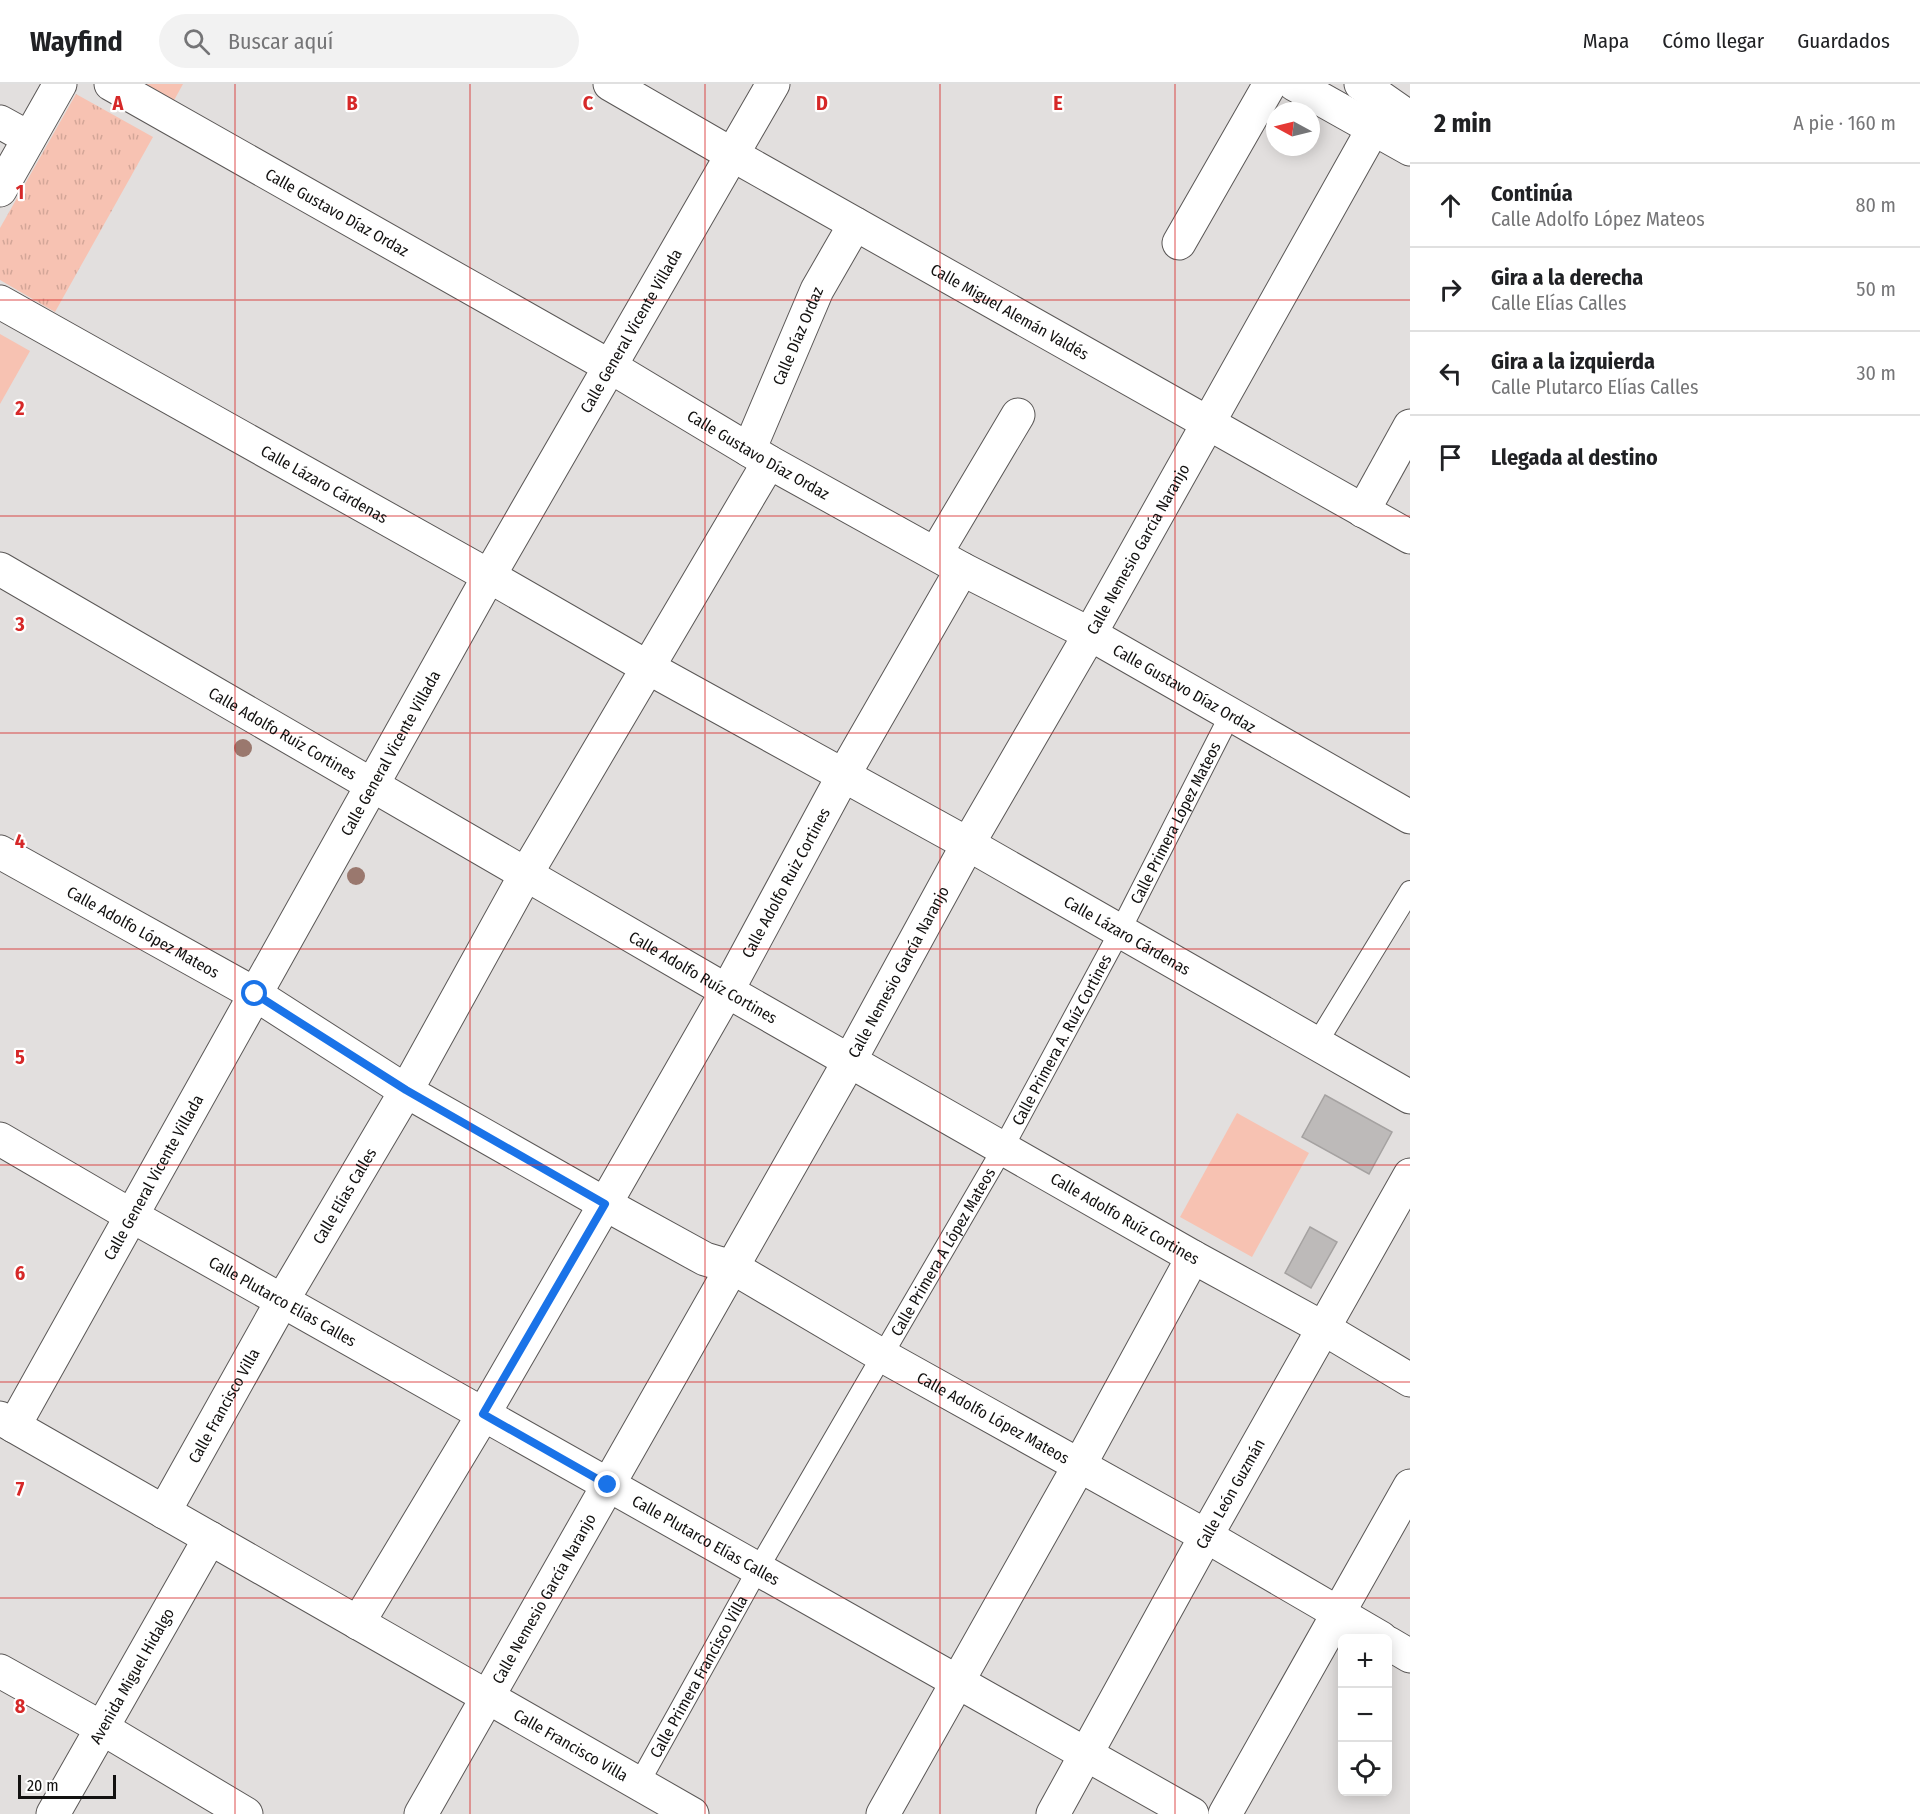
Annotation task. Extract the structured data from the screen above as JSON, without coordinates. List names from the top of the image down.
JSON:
{
  "streets": {
    "main road": [
      "Calle Gustavo Díaz Ordaz",
      "Calle Miguel Alemán Valdés",
      "Calle General Vicente Villada",
      "Calle Díaz Ordaz",
      "Calle Lázaro Cárdenas",
      "Calle Nemesio García Naranjo",
      "Calle Adolfo Ruíz Cortines",
      "Calle Adolfo Ruiz Cortines",
      "Calle Adolfo López Mateos",
      "Calle Elías Calles",
      "Calle Plutarco Elías Calles",
      "Calle Francisco Villa",
      "Calle León Guzmán",
      "Avenida Miguel Hidalgo"
    ],
    "lane": [
      "Calle Primera López Mateos",
      "Calle Primera A. Ruíz Cortines",
      "Calle Primera A López Mateos",
      "Calle Primera Francisco Villa"
    ]
  },
  "crossings": [
    ["Calle Gustavo Díaz Ordaz", "Calle General Vicente Villada"],
    ["Calle Gustavo Díaz Ordaz", "Calle Díaz Ordaz"],
    ["Calle Gustavo Díaz Ordaz", "Calle Nemesio García Naranjo"],
    ["Calle Gustavo Díaz Ordaz", "Calle Primera López Mateos"],
    ["Calle Miguel Alemán Valdés", "Calle General Vicente Villada"],
    ["Calle Miguel Alemán Valdés", "Calle Díaz Ordaz"],
    ["Calle Miguel Alemán Valdés", "Calle Nemesio García Naranjo"],
    ["Calle General Vicente Villada", "Calle Lázaro Cárdenas"],
    ["Calle General Vicente Villada", "Calle Adolfo Ruíz Cortines"],
    ["Calle General Vicente Villada", "Calle Adolfo López Mateos"],
    ["Calle General Vicente Villada", "Calle Plutarco Elías Calles"],
    ["Calle General Vicente Villada", "Calle Francisco Villa"],
    ["Calle Lázaro Cárdenas", "Calle Nemesio García Naranjo"],
    ["Calle Lázaro Cárdenas", "Calle Primera López Mateos"],
    ["Calle Lázaro Cárdenas", "Calle Adolfo Ruiz Cortines"],
    ["Calle Lázaro Cárdenas", "Calle Primera A. Ruíz Cortines"],
    ["Calle Nemesio García Naranjo", "Calle Adolfo Ruíz Cortines"],
    ["Calle Nemesio García Naranjo", "Calle Adolfo López Mateos"],
    ["Calle Nemesio García Naranjo", "Calle Plutarco Elías Calles"],
    ["Calle Nemesio García Naranjo", "Calle Francisco Villa"],
    ["Calle Adolfo Ruíz Cortines", "Calle Adolfo Ruiz Cortines"],
    ["Calle Adolfo Ruíz Cortines", "Calle Primera A. Ruíz Cortines"],
    ["Calle Adolfo Ruíz Cortines", "Calle Primera A López Mateos"],
    ["Calle Adolfo Ruíz Cortines", "Calle León Guzmán"],
    ["Calle Primera López Mateos", "Calle Primera A. Ruíz Cortines"],
    ["Calle Adolfo López Mateos", "Calle Elías Calles"],
    ["Calle Adolfo López Mateos", "Calle Primera A López Mateos"],
    ["Calle Adolfo López Mateos", "Calle León Guzmán"],
    ["Calle Primera A. Ruíz Cortines", "Calle Primera A López Mateos"],
    ["Calle Elías Calles", "Calle Plutarco Elías Calles"],
    ["Calle Elías Calles", "Calle Francisco Villa"],
    ["Calle Primera A López Mateos", "Calle Plutarco Elías Calles"],
    ["Calle Primera A López Mateos", "Calle Primera Francisco Villa"],
    ["Calle Plutarco Elías Calles", "Calle Francisco Villa"],
    ["Calle Plutarco Elías Calles", "Calle León Guzmán"],
    ["Calle Plutarco Elías Calles", "Calle Primera Francisco Villa"],
    ["Calle Francisco Villa", "Avenida Miguel Hidalgo"],
    ["Calle Francisco Villa", "Calle Primera Francisco Villa"]
  ],
  "scale_bar": "20 m",
  "north": "left",
  "page": {
    "header": "Wayfind",
    "search": "Buscar aquí",
    "nav": ["Mapa", "Cómo llegar", "Guardados"],
    "heading": ["2 min", "A pie · 160 m"],
    "list": [
      ["Continúa", "Calle Adolfo López Mateos", "80 m"],
      ["Gira a la derecha", "Calle Elías Calles", "50 m"],
      ["Gira a la izquierda", "Calle Plutarco Elías Calles", "30 m"],
      "Llegada al destino"
    ],
    "map_buttons": ["+", "−"],
    "scale": "20 m"
  },
  "grid": {
    "columns": [
      "A",
      "B",
      "C",
      "D",
      "E"
    ],
    "rows": [
      "1",
      "2",
      "3",
      "4",
      "5",
      "6",
      "7",
      "8"
    ]
  }
}
